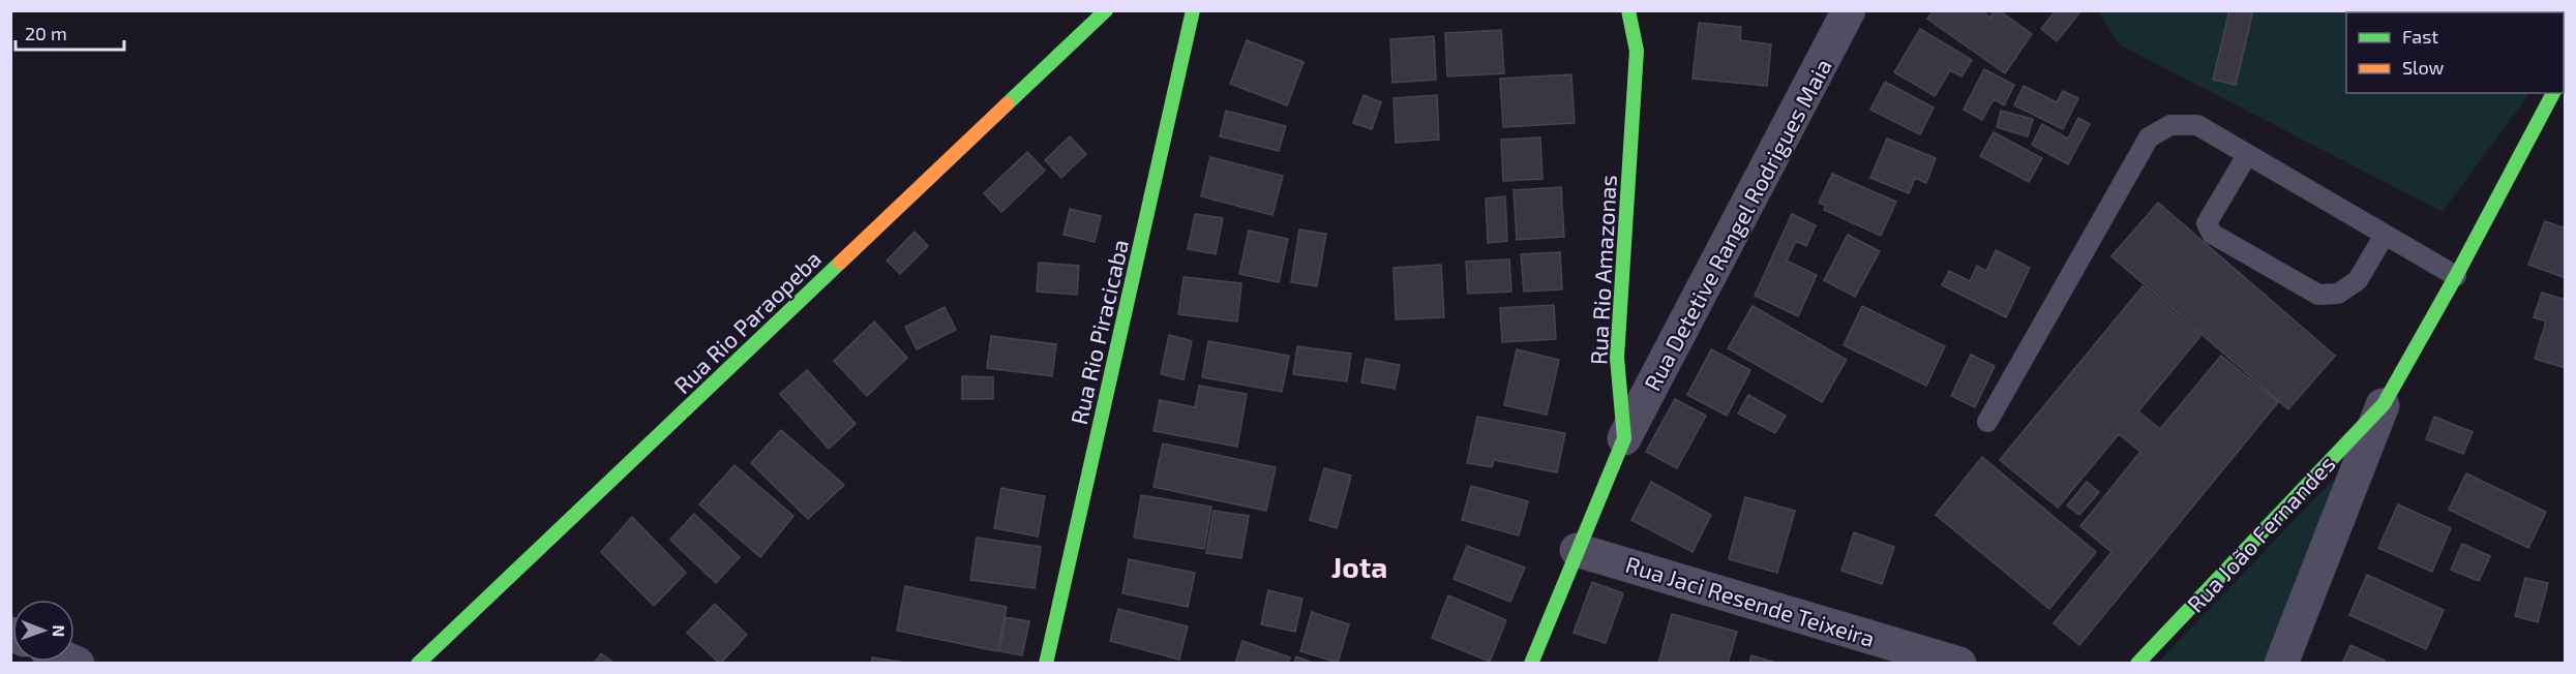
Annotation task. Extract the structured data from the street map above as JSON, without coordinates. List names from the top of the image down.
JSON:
{
  "streets": {
    "street": [
      "Rua Detetive Rangel Rodrigues Maia",
      "Rua Rio Amazonas",
      "Rua Rio Paraopeba",
      "Rua Rio Piracicaba",
      "Rua João Fernandes",
      "Rua Jaci Resende Teixeira"
    ]
  },
  "crossings": [
    ["Rua Detetive Rangel Rodrigues Maia", "Rua Rio Amazonas"],
    ["Rua Rio Amazonas", "Rua Jaci Resende Teixeira"]
  ],
  "districts": ["Jota"],
  "legend": ["Fast", "Slow"],
  "scale_bar": "20 m",
  "north": "right"
}
